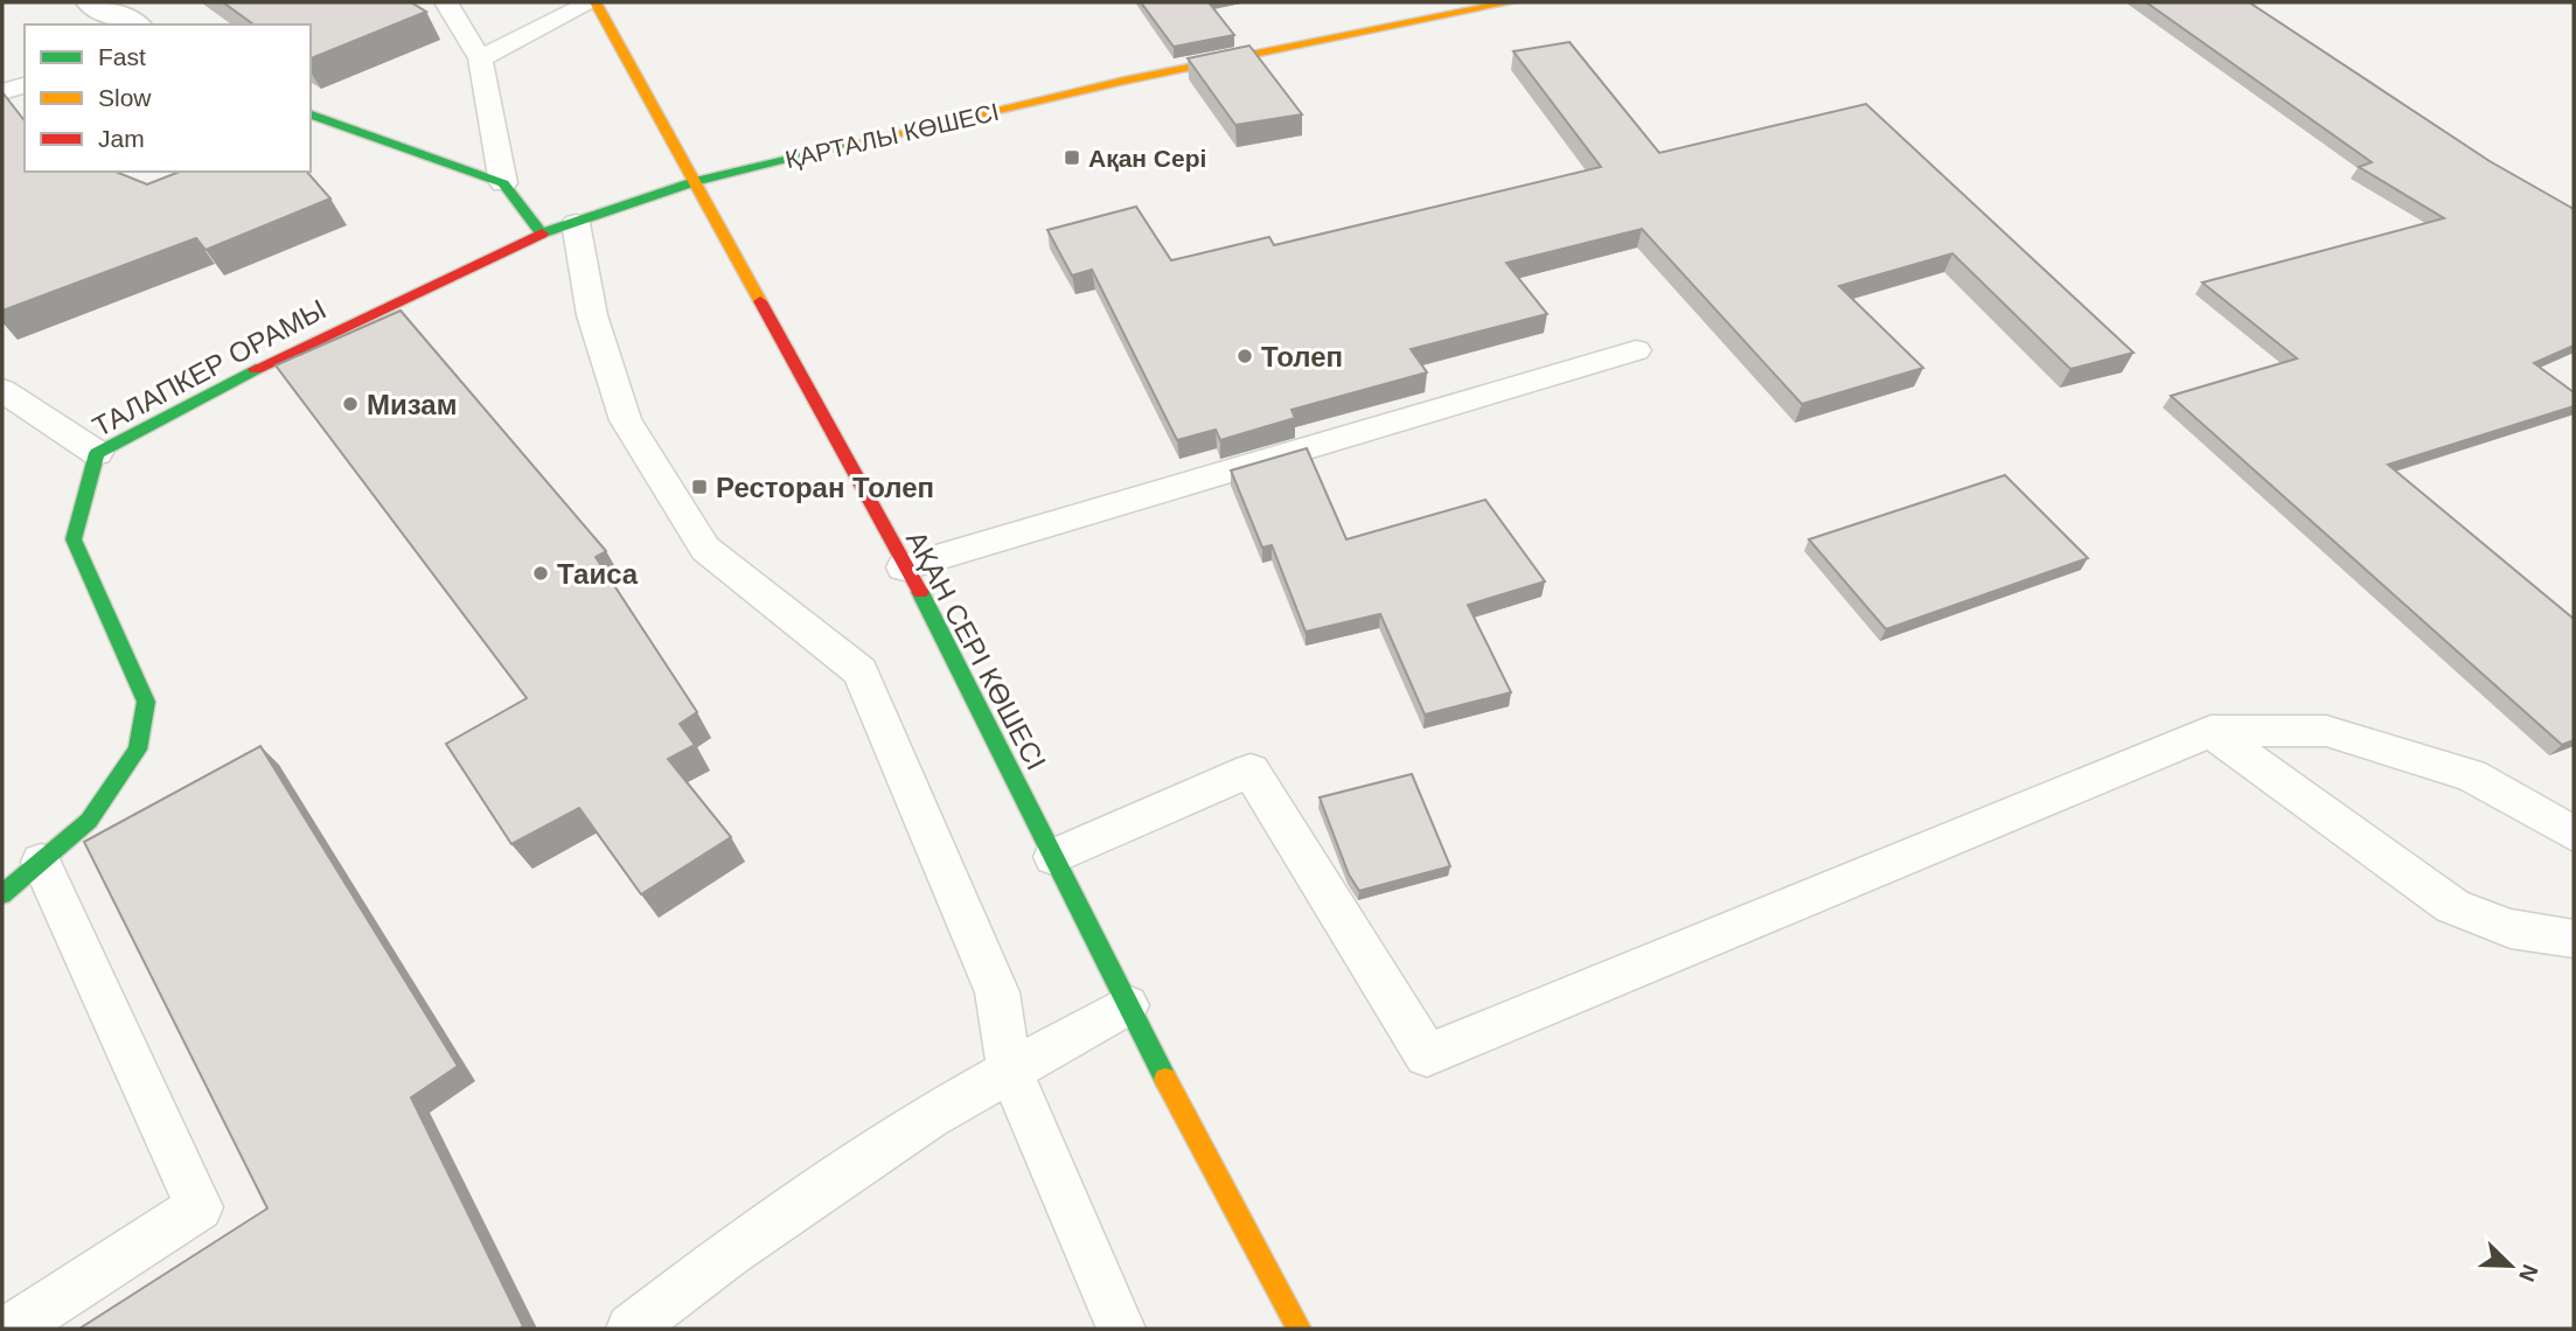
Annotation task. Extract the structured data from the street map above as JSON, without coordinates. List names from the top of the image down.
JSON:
{
  "streets": {
    "street": ["ҚАРТАЛЫ КӨШЕСІ", "ТАЛАПКЕР ОРАМЫ", "АҚАН СЕРІ КӨШЕСІ"]
  },
  "crossings": [
    ["ҚАРТАЛЫ КӨШЕСІ", "ТАЛАПКЕР ОРАМЫ"],
    ["ҚАРТАЛЫ КӨШЕСІ", "АҚАН СЕРІ КӨШЕСІ"]
  ],
  "places": {
    "transit": ["Ақан Серi", "Ресторан Толеп"],
    "other": ["Толеп", "Мизам", "Таиса"]
  },
  "legend": ["Fast", "Slow", "Jam"],
  "north": "bottom right"
}
